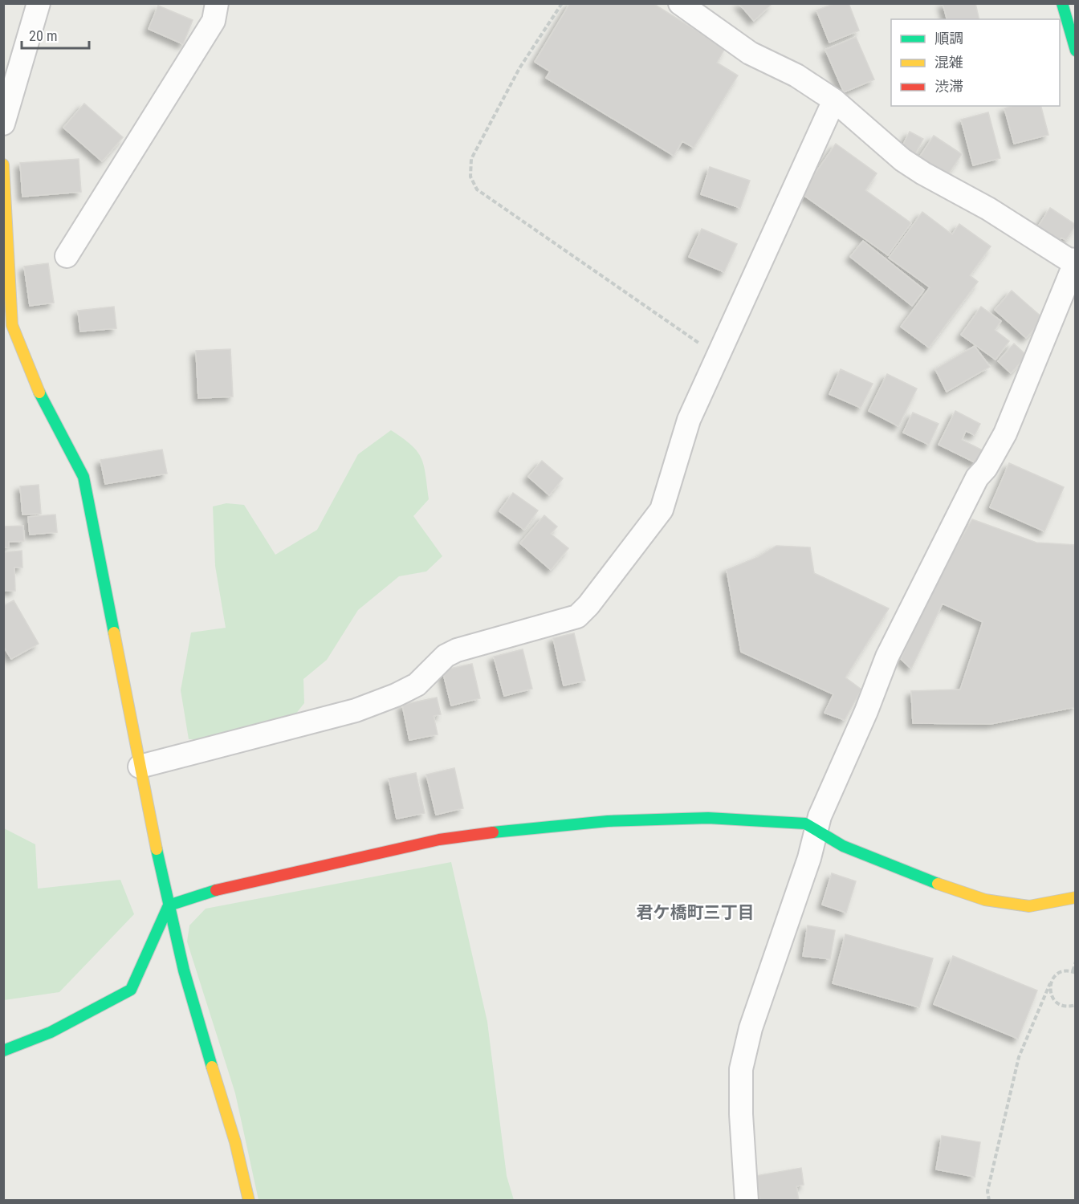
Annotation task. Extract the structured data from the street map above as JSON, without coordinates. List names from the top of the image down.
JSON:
{
  "districts": ["君ケ橋町三丁目"],
  "legend": ["順調", "混雑", "渋滞"],
  "scale_bar": "20 m"
}
